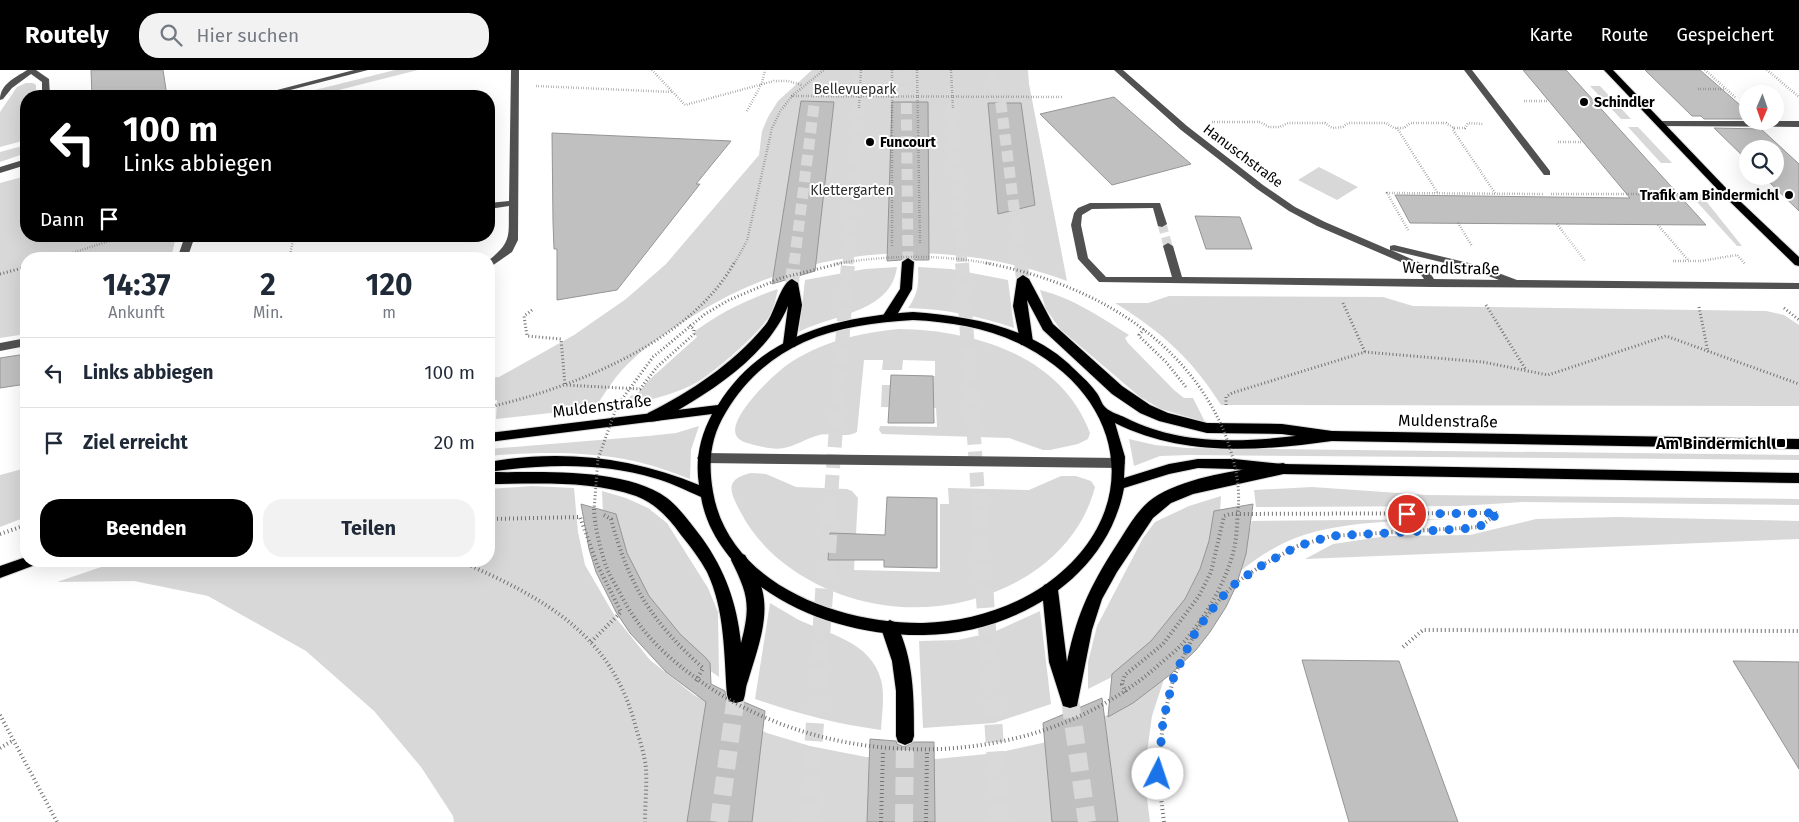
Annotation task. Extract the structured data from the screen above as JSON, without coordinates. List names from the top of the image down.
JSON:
{
  "streets": {
    "main road": ["Muldenstraße"],
    "street": ["Hanuschstraße", "Werndlstraße"]
  },
  "crossings": [
    ["Hanuschstraße", "Werndlstraße"]
  ],
  "parks": ["Bellevuepark", "Klettergarten"],
  "places": {
    "other": ["Schindler", "Funcourt", "Trafik am Bindermichl"],
    "transit": ["Am Bindermichl"]
  },
  "north": "bottom",
  "page": {
    "header": "Routely",
    "search": "Hier suchen",
    "nav": ["Karte", "Route", "Gespeichert"],
    "turn": ["100 m", "Links abbiegen"],
    "then": "Dann",
    "eta": [
      "14:37",
      "Ankunft",
      "2",
      "Min.",
      "120",
      "m"
    ],
    "list": [
      {
        "name": "Links abbiegen",
        "value": "100 m"
      },
      {
        "name": "Ziel erreicht",
        "value": "20 m"
      }
    ],
    "buttons": ["Beenden", "Teilen"]
  }
}
